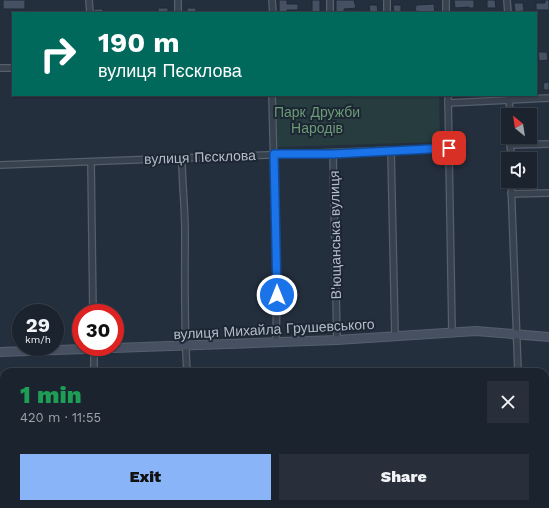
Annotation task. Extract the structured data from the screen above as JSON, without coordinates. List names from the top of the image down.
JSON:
{
  "streets": {
    "street": ["вулиця Пєсклова", "В'ющанська вулиця", "вулиця Михайла Грушевського"]
  },
  "crossings": [
    ["вулиця Пєсклова", "В'ющанська вулиця"],
    ["В'ющанська вулиця", "вулиця Михайла Грушевського"]
  ],
  "parks": ["Парк Дружби Народів"],
  "north": "top left",
  "page": {
    "turn": ["190 m", "вулиця Пєсклова"],
    "speed": "29 km/h",
    "limit": "30",
    "heading": ["1 min", "420 m · 11:55"],
    "buttons": ["Exit", "Share"]
  }
}
